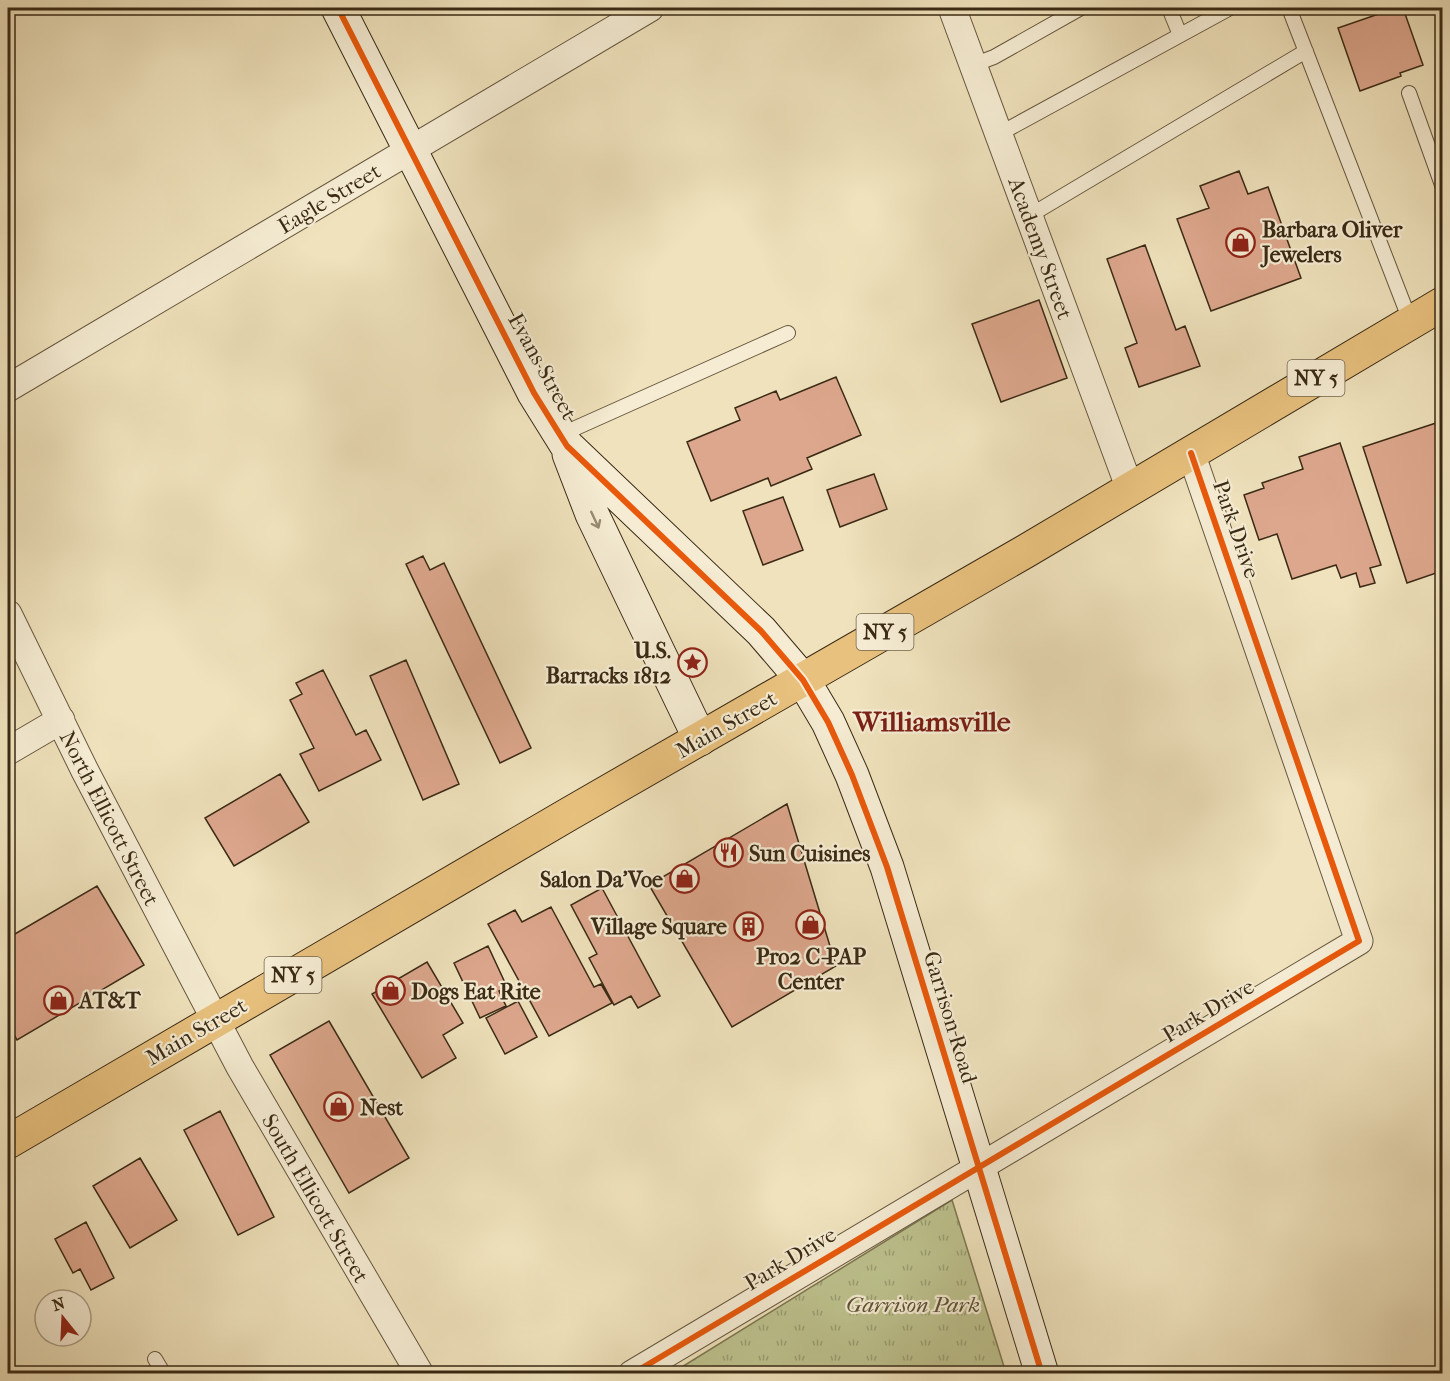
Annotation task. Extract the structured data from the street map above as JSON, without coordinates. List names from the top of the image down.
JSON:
{
  "streets": {
    "main road": ["NY 5", "Main Street"],
    "street": [
      "Eagle Street",
      "Academy Street",
      "Evans Street",
      "Park Drive",
      "North Ellicott Street",
      "Garrison Road",
      "South Ellicott Street"
    ]
  },
  "crossings": [
    ["Eagle Street", "Evans Street"],
    ["Academy Street", "Main Street"],
    ["Evans Street", "Main Street"],
    ["Evans Street", "Garrison Road"],
    ["Park Drive", "Main Street"],
    ["Park Drive", "Garrison Road"],
    ["Main Street", "North Ellicott Street"],
    ["Main Street", "Garrison Road"],
    ["Main Street", "South Ellicott Street"],
    ["North Ellicott Street", "South Ellicott Street"]
  ],
  "districts": ["Williamsville"],
  "parks": ["Garrison Park"],
  "places": {
    "shop": [
      "Barbara Oliver Jewelers",
      "Salon Da'Voe",
      "Pro2 C-PAP Center",
      "Dogs Eat Rite",
      "AT&T",
      "Nest"
    ],
    "place": ["U.S. Barracks 1812"],
    "restaurant": ["Sun Cuisines"],
    "building": ["Village Square"]
  },
  "north": "top"
}
